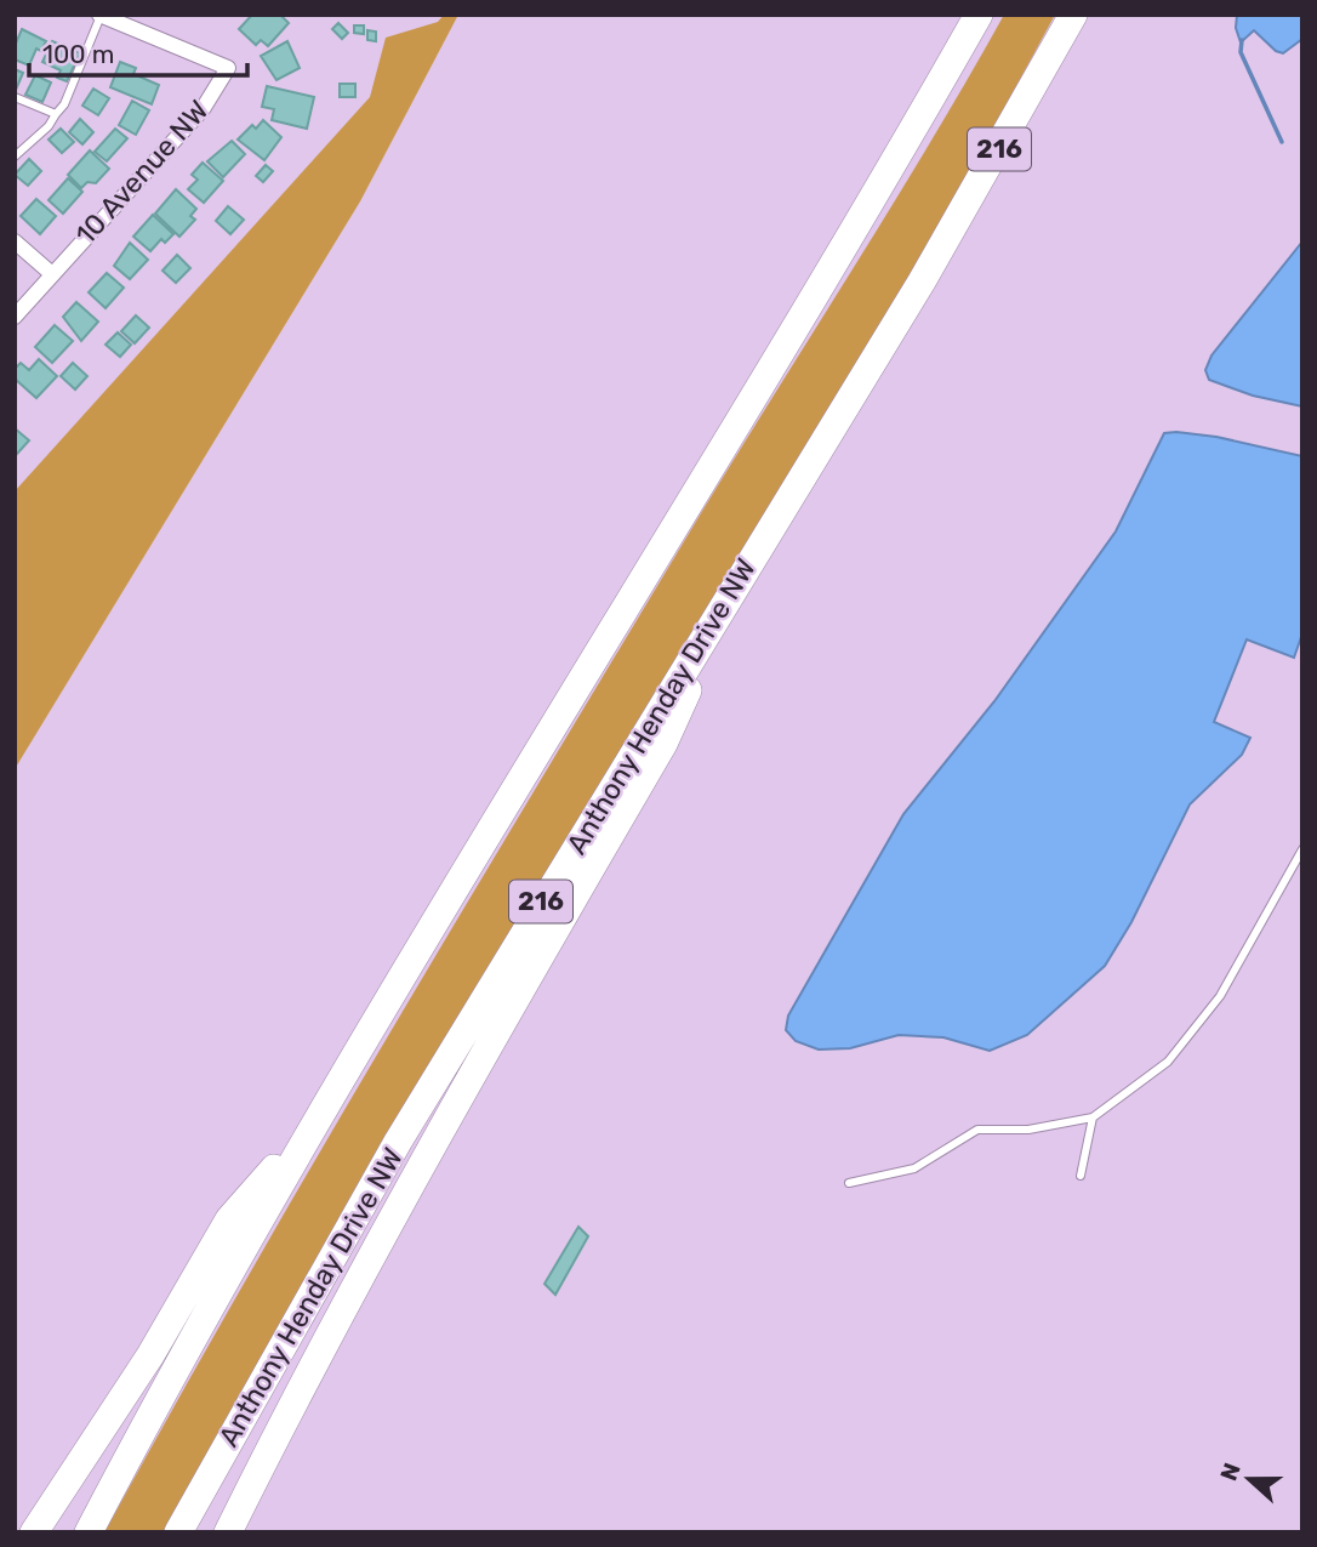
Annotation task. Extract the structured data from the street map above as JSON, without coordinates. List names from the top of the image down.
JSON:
{
  "streets": {
    "highway": ["216", "Anthony Henday Drive NW"],
    "street": ["10 Avenue NW"]
  },
  "scale_bar": "100 m",
  "north": "left"
}
